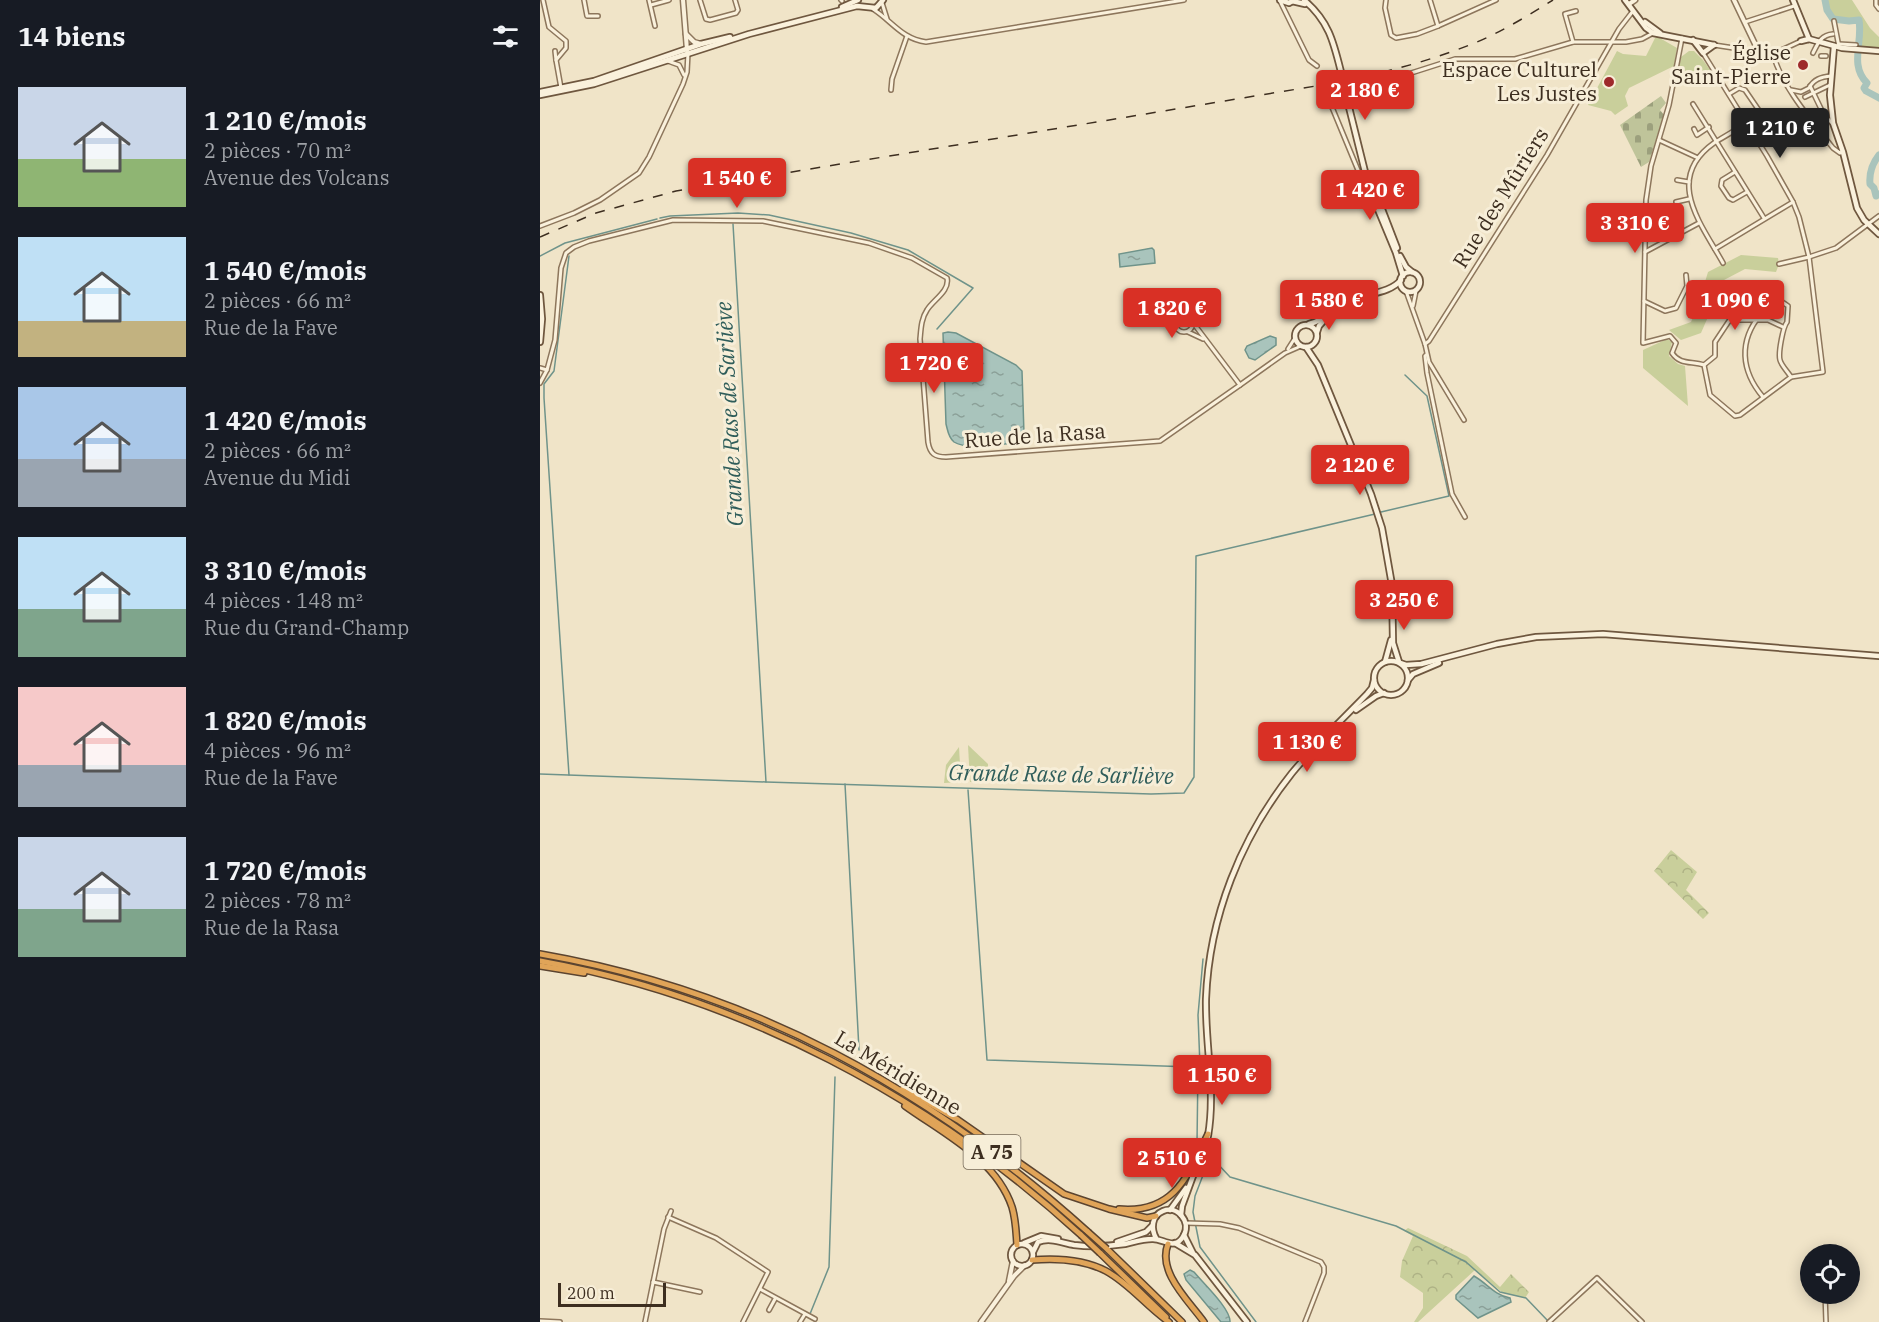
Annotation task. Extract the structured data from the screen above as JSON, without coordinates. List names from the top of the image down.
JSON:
{
  "streets": {
    "highway": ["La Méridienne", "A 75"],
    "street": ["Rue des Mûriers", "Rue de la Rasa"]
  },
  "water": ["Grande Rase de Sarliève"],
  "places": ["Église Saint-Pierre", "Espace Culturel Les Justes"],
  "scale_bar": "200 m",
  "page": {
    "heading": "14 biens",
    "price": [
      "2 180 €",
      "1 210 €",
      "1 540 €",
      "1 420 €",
      "3 310 €",
      "1 580 €",
      "1 090 €",
      "1 820 €",
      "1 720 €",
      "2 120 €",
      "3 250 €",
      "1 130 €",
      "1 150 €",
      "2 510 €"
    ],
    "list": [
      {
        "name": "1 210 €/mois",
        "note": "2 pièces · 70 m² · Avenue des Volcans"
      },
      {
        "name": "1 540 €/mois",
        "note": "2 pièces · 66 m² · Rue de la Fave"
      },
      {
        "name": "1 420 €/mois",
        "note": "2 pièces · 66 m² · Avenue du Midi"
      },
      {
        "name": "3 310 €/mois",
        "note": "4 pièces · 148 m² · Rue du Grand-Champ"
      },
      {
        "name": "1 820 €/mois",
        "note": "4 pièces · 96 m² · Rue de la Fave"
      },
      {
        "name": "1 720 €/mois",
        "note": "2 pièces · 78 m² · Rue de la Rasa"
      }
    ],
    "scale": "200 m"
  }
}
